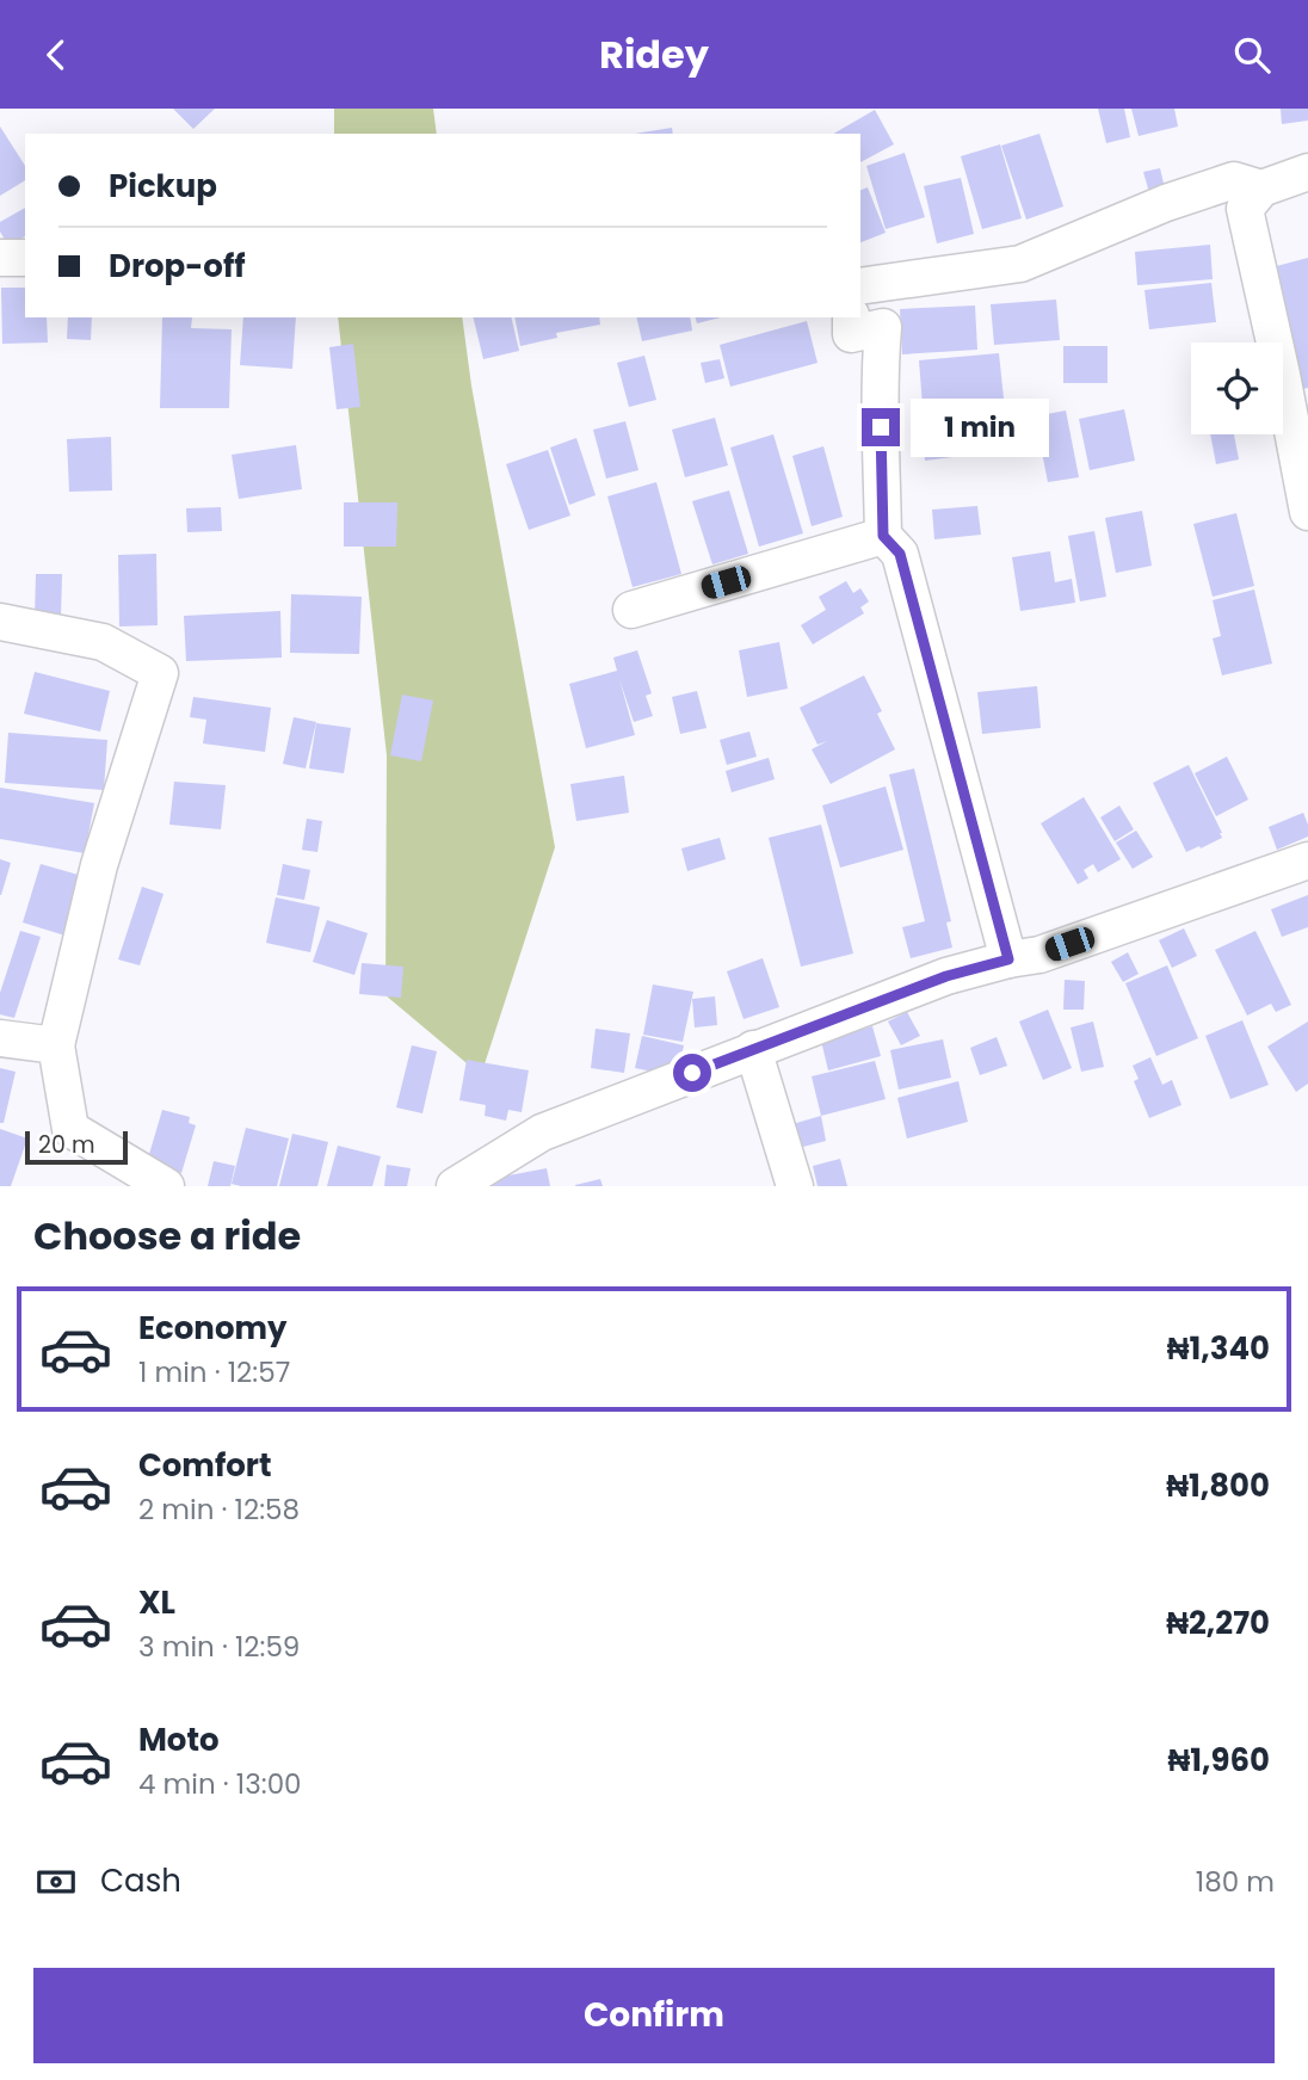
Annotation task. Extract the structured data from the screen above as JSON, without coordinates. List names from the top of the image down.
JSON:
{
  "scale_bar": "20 m",
  "page": {
    "header": "Ridey",
    "banner": ["Pickup", "Drop-off"],
    "bubble": "1 min",
    "scale": "20 m",
    "heading": "Choose a ride",
    "list": [
      {
        "name": "Economy",
        "note": "1 min · 12:57",
        "value": "₦1,340"
      },
      {
        "name": "Comfort",
        "note": "2 min · 12:58",
        "value": "₦1,800"
      },
      {
        "name": "XL",
        "note": "3 min · 12:59",
        "value": "₦2,270"
      },
      {
        "name": "Moto",
        "note": "4 min · 13:00",
        "value": "₦1,960"
      }
    ],
    "pay": ["Cash", "180 m"],
    "buttons": "Confirm"
  }
}
